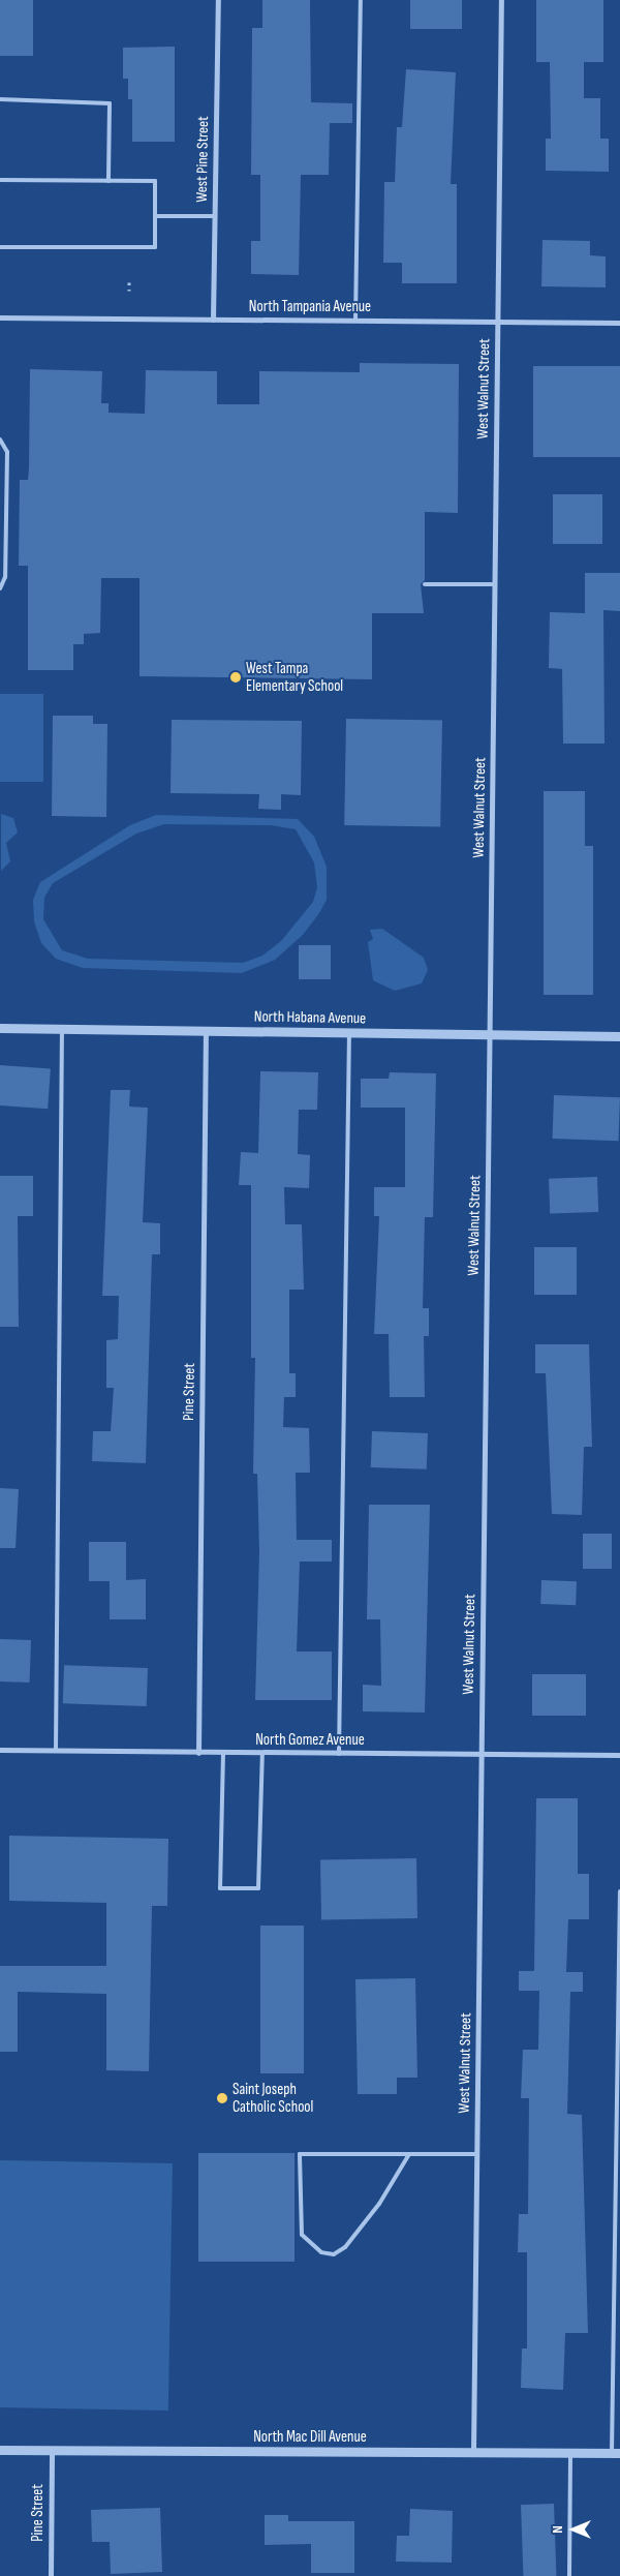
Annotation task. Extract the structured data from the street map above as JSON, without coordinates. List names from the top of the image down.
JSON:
{
  "streets": {
    "street": [
      "West Pine Street",
      "North Tampania Avenue",
      "West Walnut Street",
      "North Habana Avenue",
      "Pine Street",
      "North Gomez Avenue",
      "North Mac Dill Avenue"
    ]
  },
  "crossings": [
    ["West Pine Street", "North Tampania Avenue"],
    ["North Tampania Avenue", "West Walnut Street"],
    ["West Walnut Street", "North Habana Avenue"],
    ["West Walnut Street", "North Gomez Avenue"],
    ["West Walnut Street", "North Mac Dill Avenue"],
    ["North Habana Avenue", "Pine Street"],
    ["Pine Street", "North Gomez Avenue"],
    ["Pine Street", "North Mac Dill Avenue"]
  ],
  "places": ["West Tampa Elementary School", "Saint Joseph Catholic School"],
  "north": "left"
}
